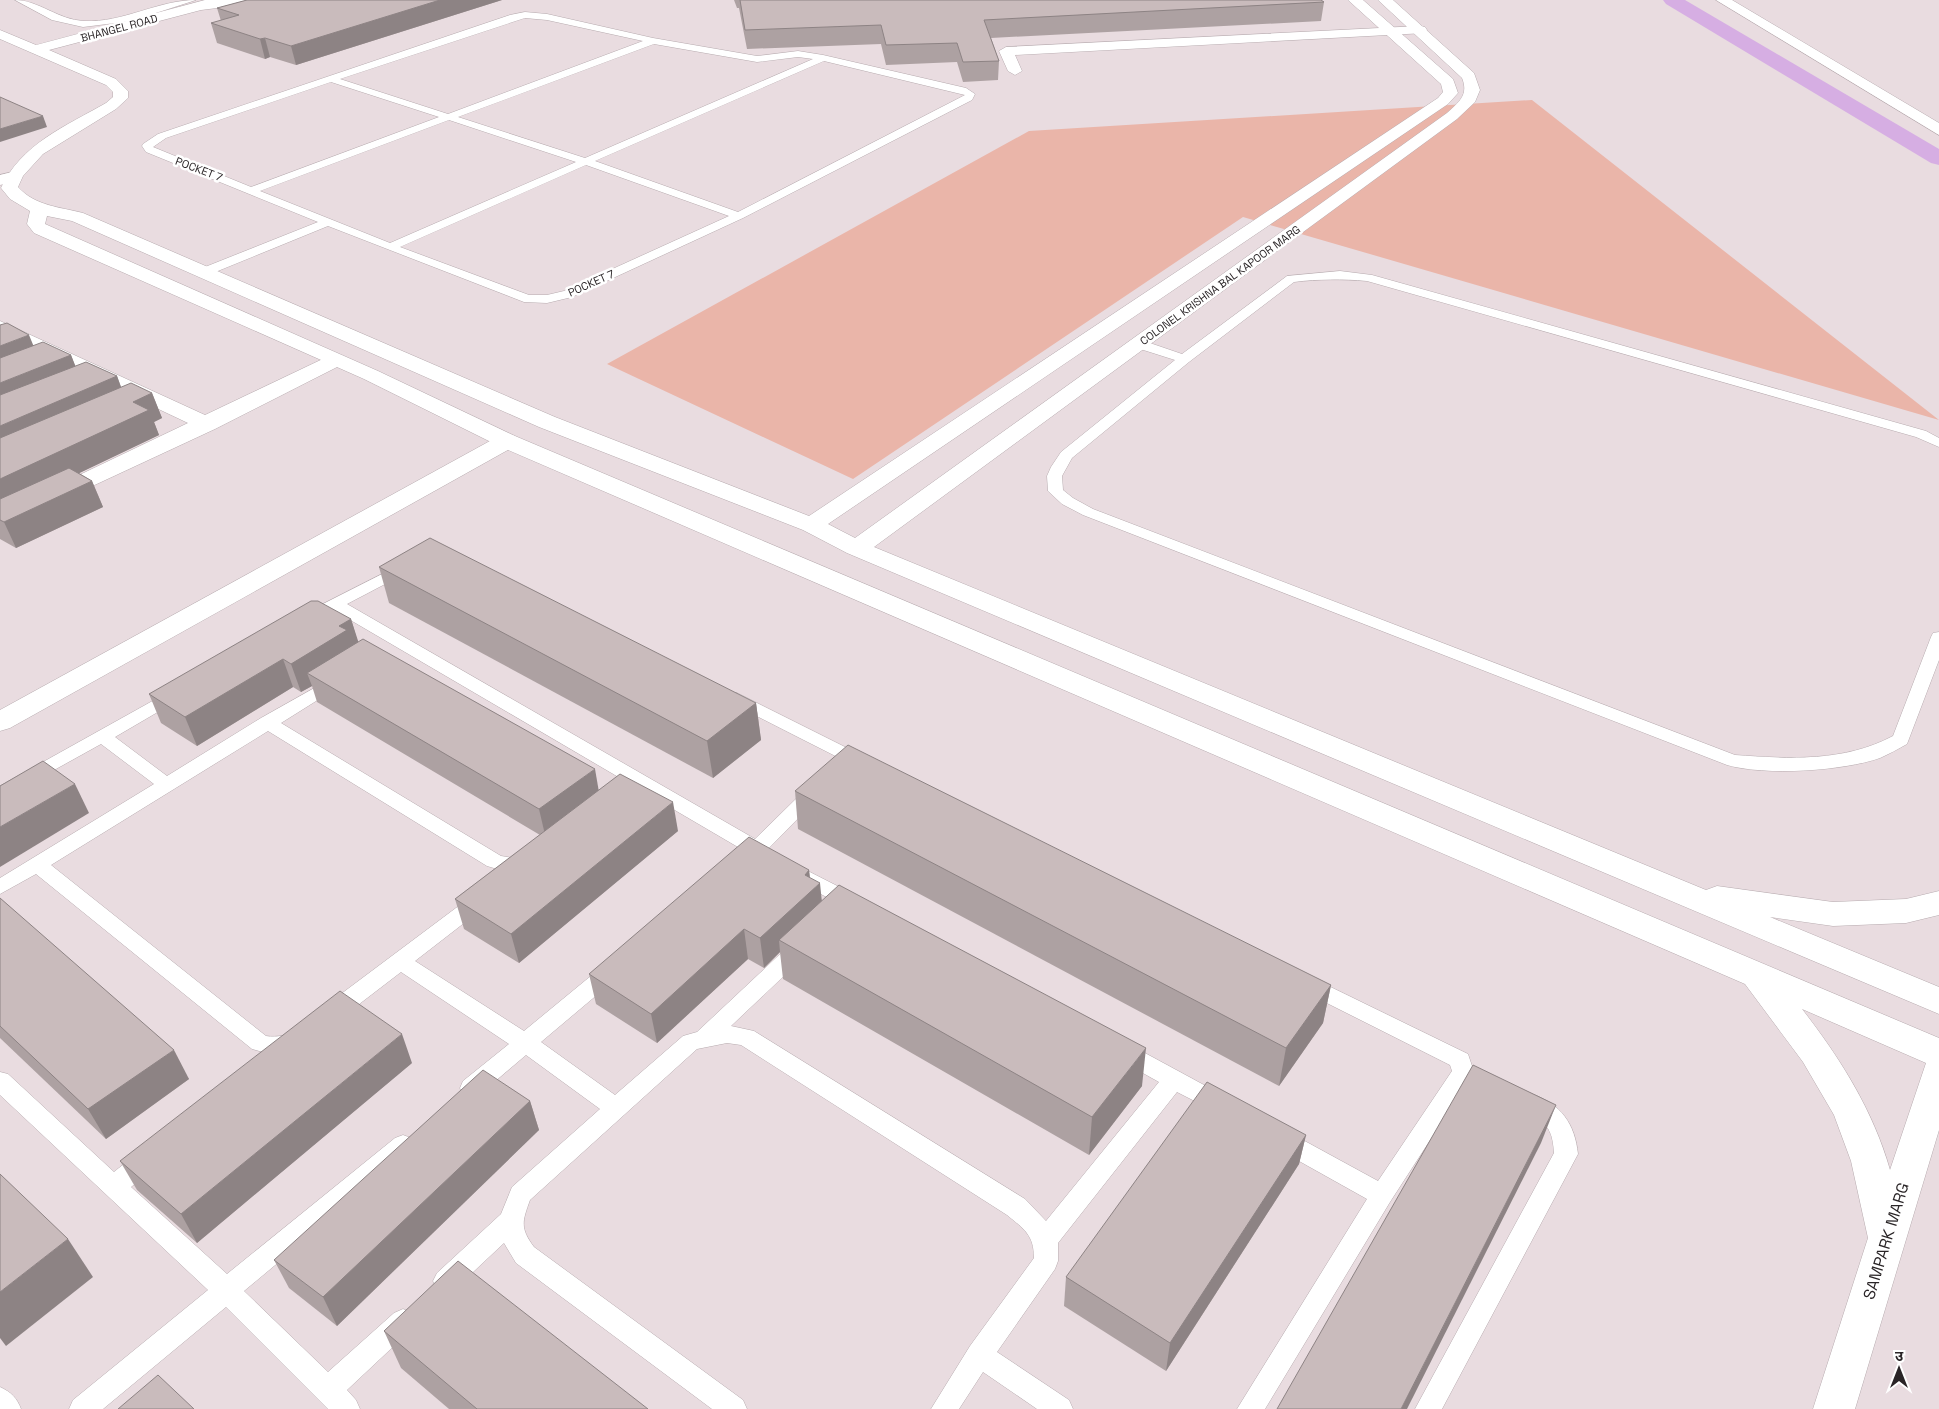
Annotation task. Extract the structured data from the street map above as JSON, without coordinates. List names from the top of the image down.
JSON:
{
  "streets": {
    "street": ["BHANGEL ROAD", "COLONEL KRISHNA BAL KAPOOR MARG", "SAMPARK MARG"],
    "lane": ["POCKET 7"]
  },
  "north": "top"
}
